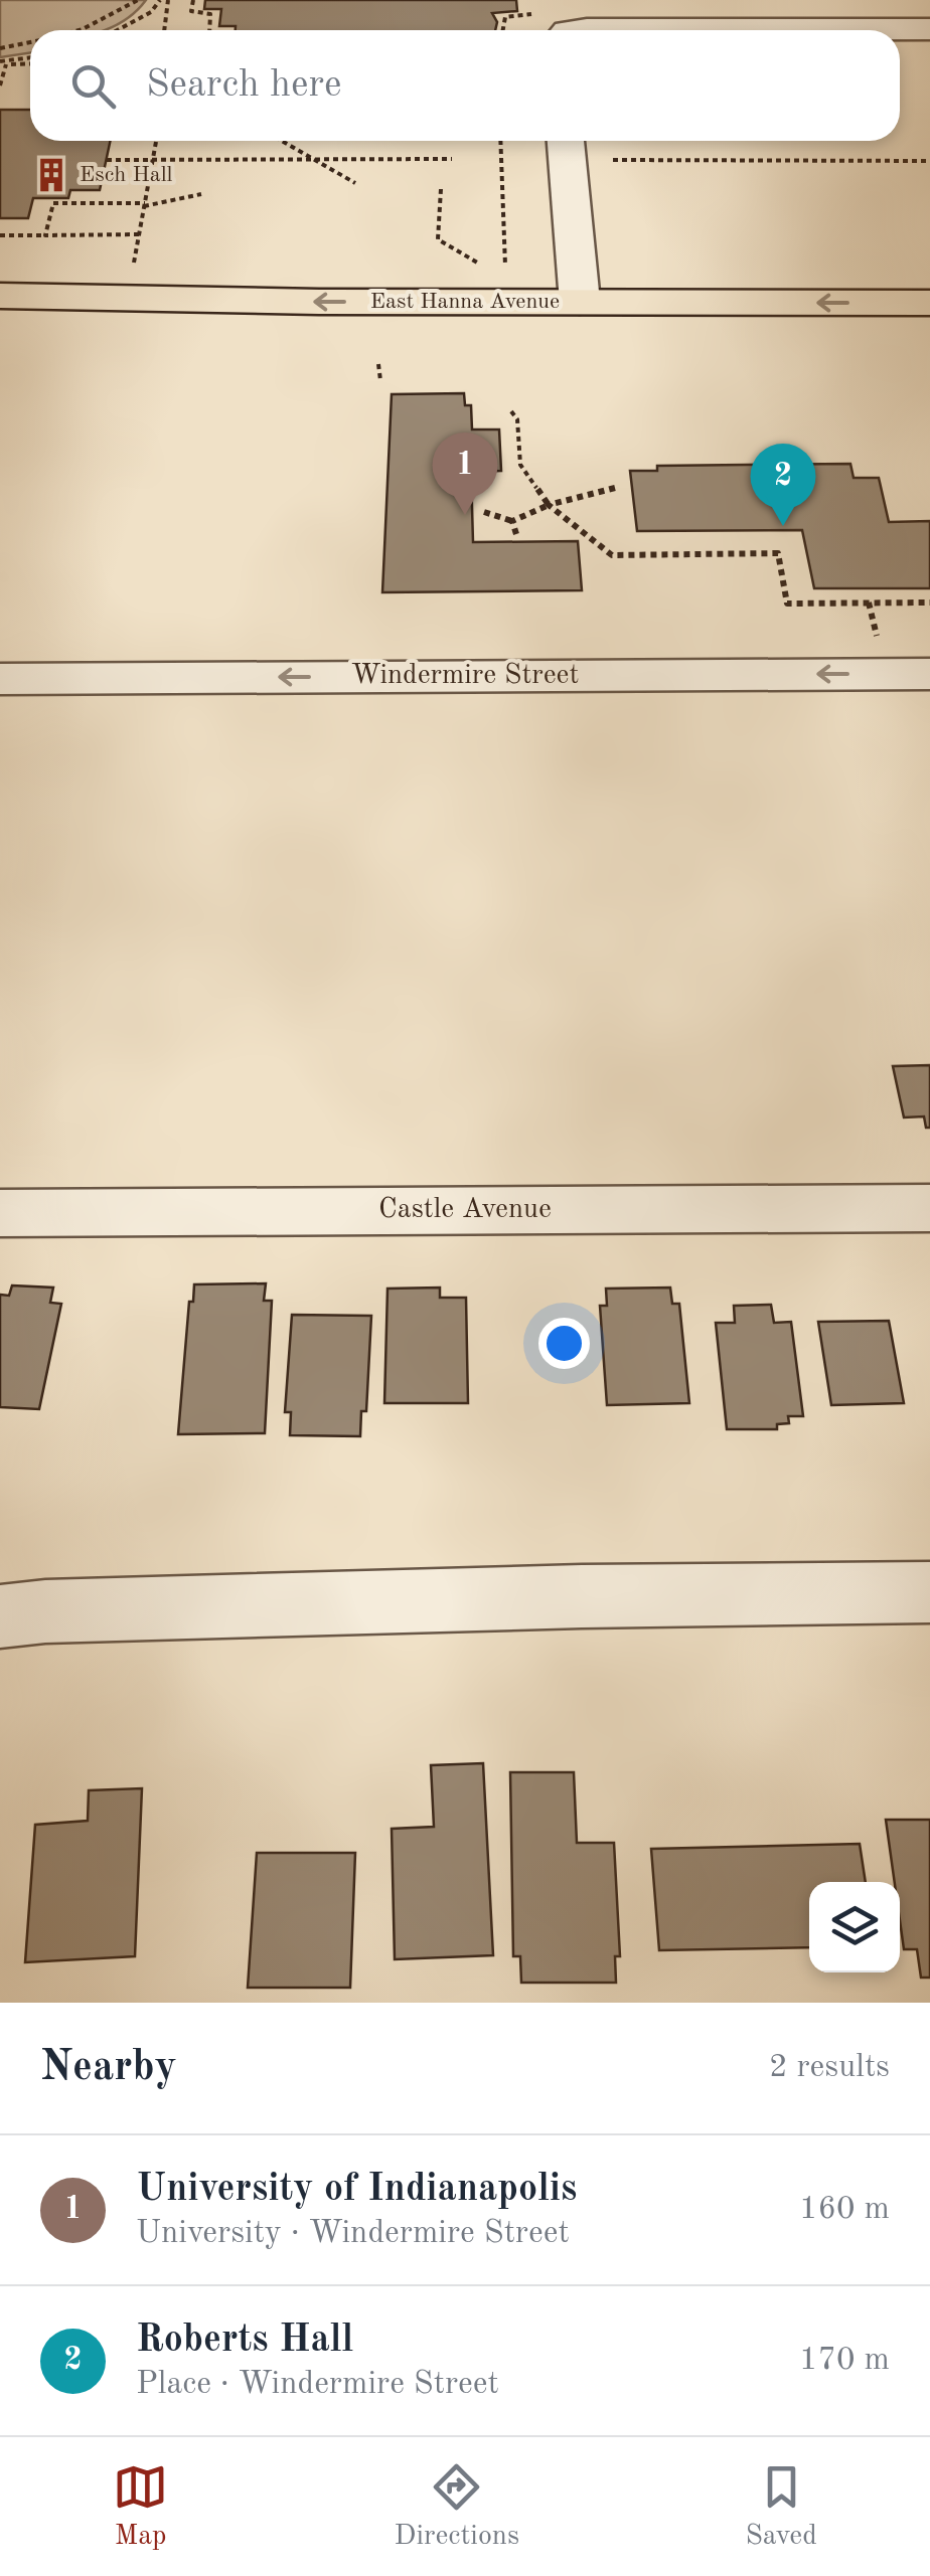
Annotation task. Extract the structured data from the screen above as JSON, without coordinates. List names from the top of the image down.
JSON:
{
  "streets": {
    "main road": ["East Hanna Avenue"],
    "street": ["Windermire Street", "Castle Avenue"]
  },
  "one_way": ["Windermire Street"],
  "places": {
    "building": ["Esch Hall"]
  },
  "page": {
    "search": "Search here",
    "pins": ["1", "2"],
    "heading": ["Nearby", "2 results"],
    "list": [
      {
        "mark": "1",
        "name": "University of Indianapolis",
        "note": "University · Windermire Street",
        "value": "160 m"
      },
      {
        "mark": "2",
        "name": "Roberts Hall",
        "note": "Place · Windermire Street",
        "value": "170 m"
      }
    ],
    "nav": ["Map", "Directions", "Saved"]
  }
}
